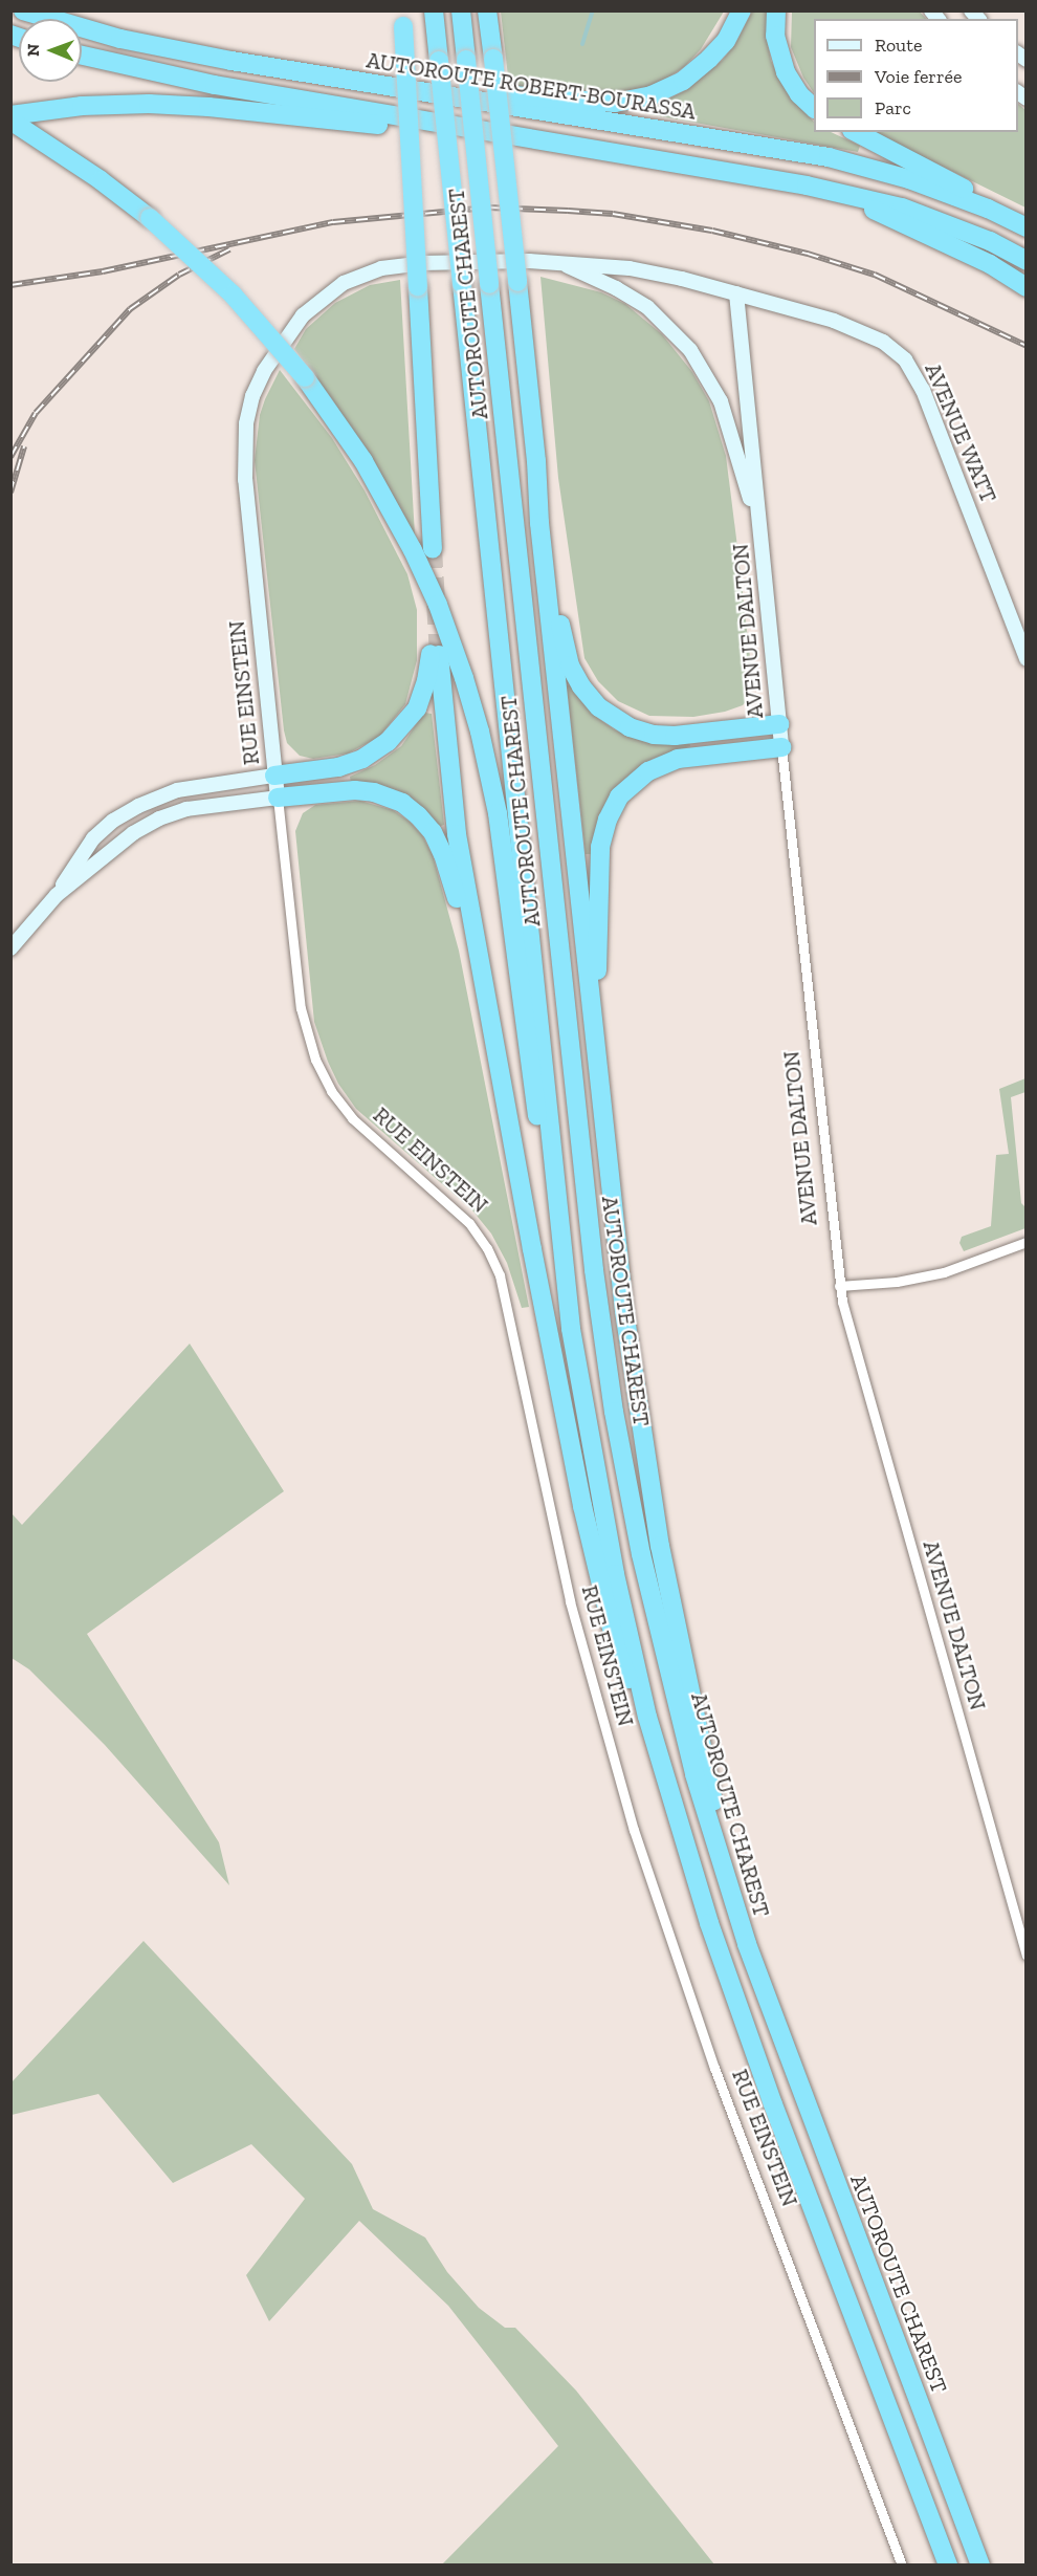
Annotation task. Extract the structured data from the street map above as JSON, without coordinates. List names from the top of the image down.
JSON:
{
  "streets": {
    "highway": ["AUTOROUTE ROBERT-BOURASSA", "AUTOROUTE CHAREST"],
    "street": ["AVENUE WATT", "AVENUE DALTON", "RUE EINSTEIN"]
  },
  "crossings": [
    ["AVENUE WATT", "AVENUE DALTON"],
    ["AVENUE WATT", "RUE EINSTEIN"],
    ["AVENUE DALTON", "RUE EINSTEIN"]
  ],
  "legend": ["Route", "Voie ferrée", "Parc"],
  "north": "left"
}
